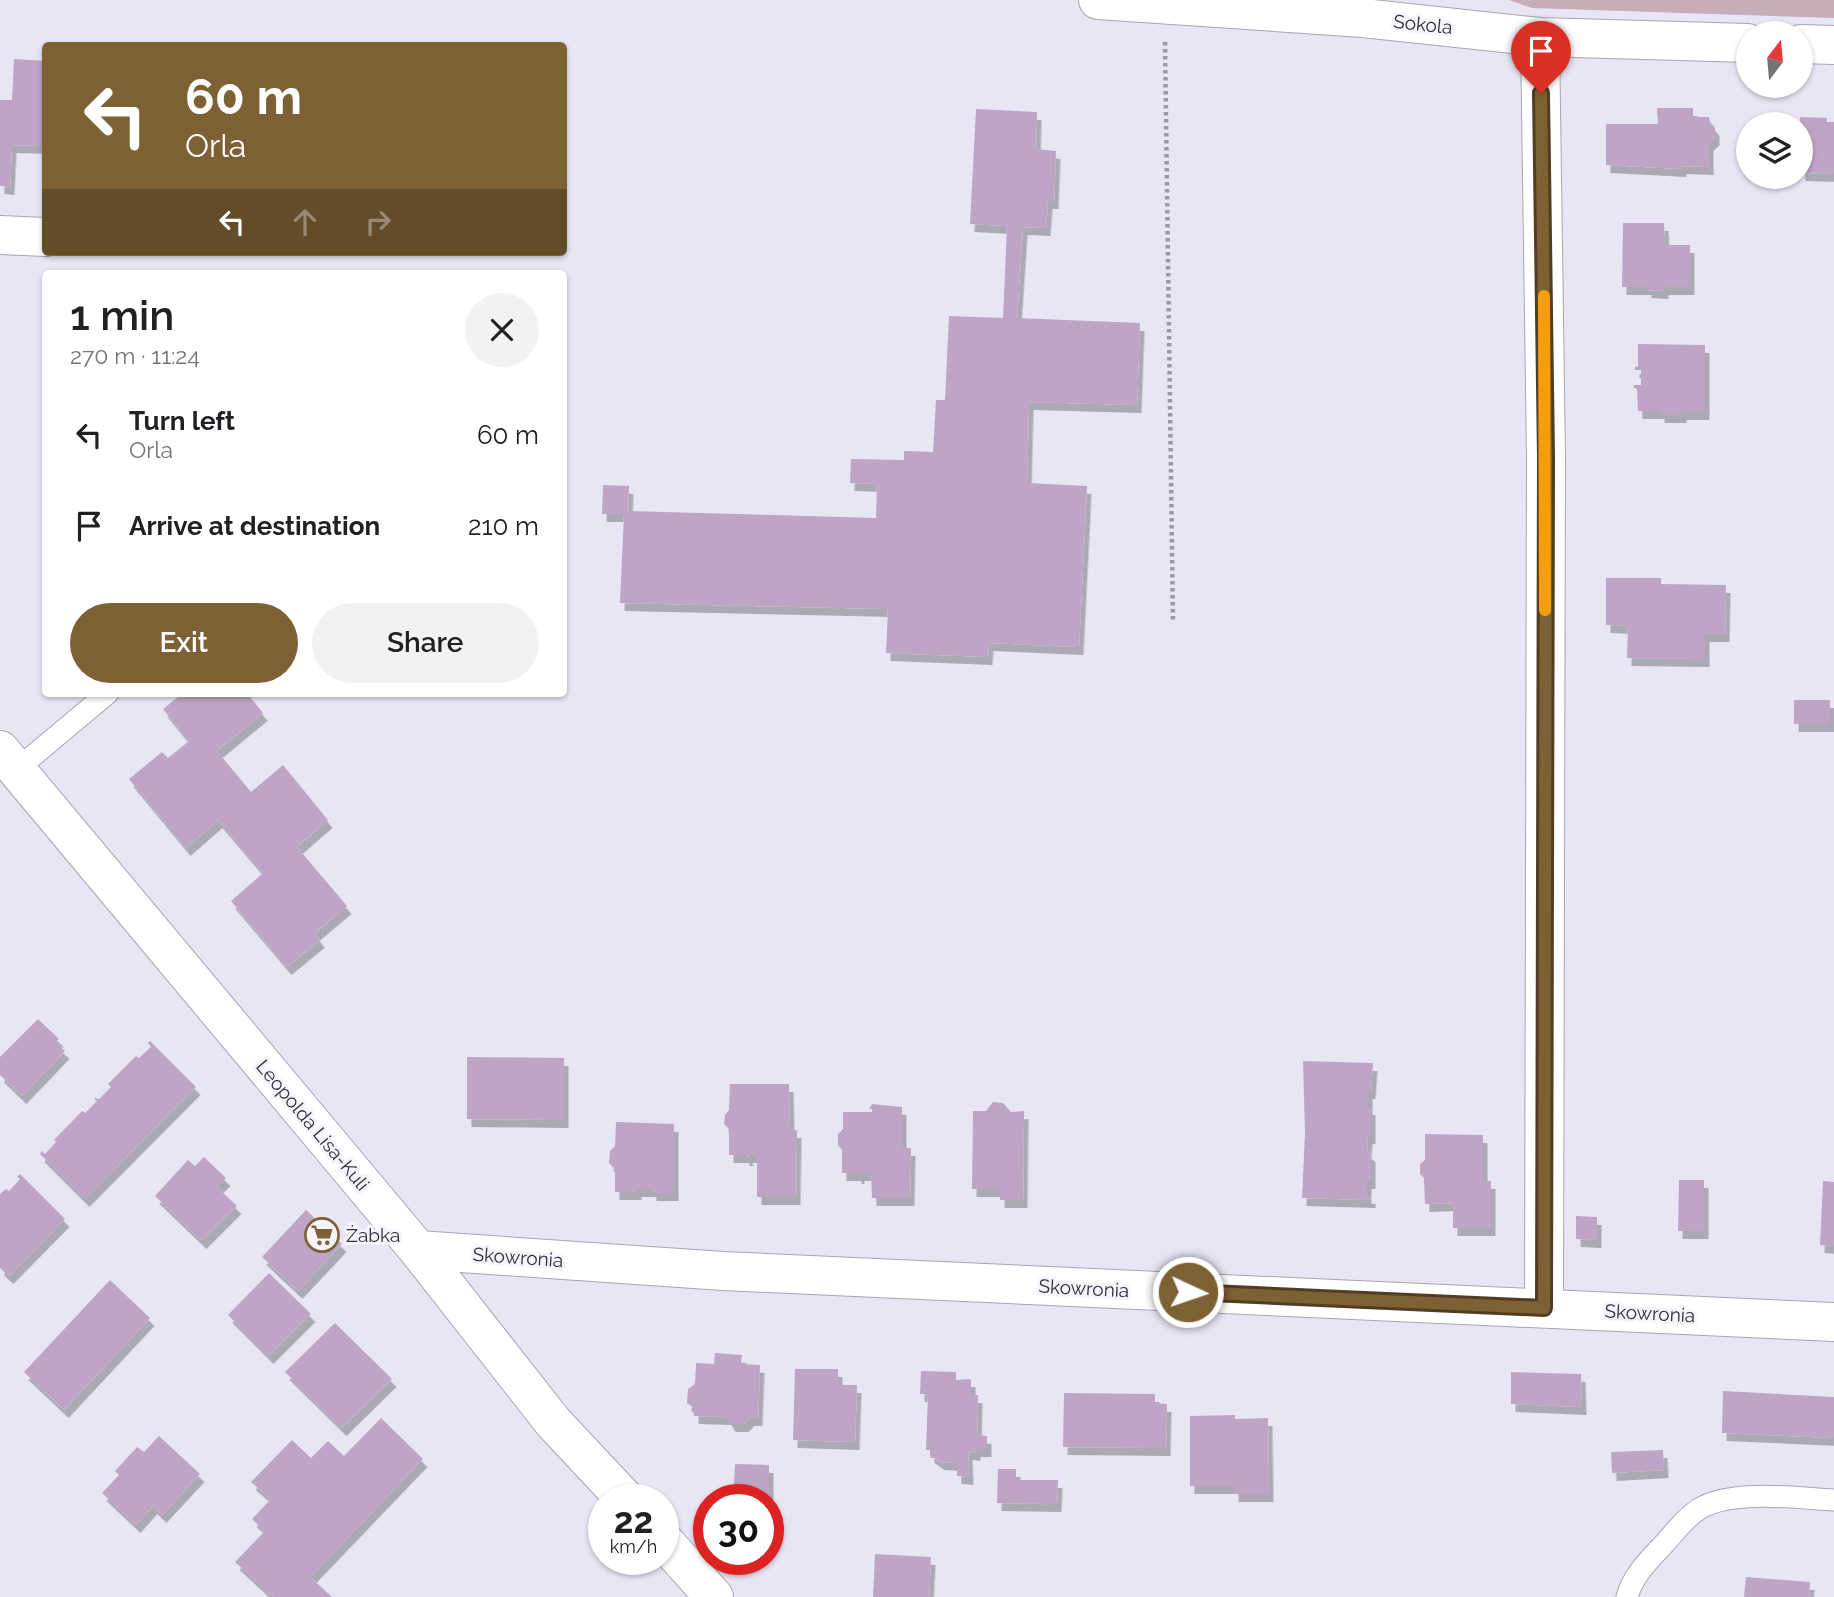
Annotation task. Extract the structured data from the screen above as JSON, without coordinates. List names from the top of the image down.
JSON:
{
  "streets": {
    "street": ["Sokola", "Leopolda Lisa-Kuli", "Skowronia"]
  },
  "crossings": [
    ["Leopolda Lisa-Kuli", "Skowronia"]
  ],
  "places": {
    "supermarket": ["Żabka"]
  },
  "north": "top",
  "page": {
    "turn": ["60 m", "Orla"],
    "heading": ["1 min", "270 m · 11:24"],
    "list": [
      {
        "name": "Turn left",
        "note": "Orla",
        "value": "60 m"
      },
      {
        "name": "Arrive at destination",
        "value": "210 m"
      }
    ],
    "buttons": ["Exit", "Share"],
    "speed": "22 km/h",
    "limit": "30"
  }
}
